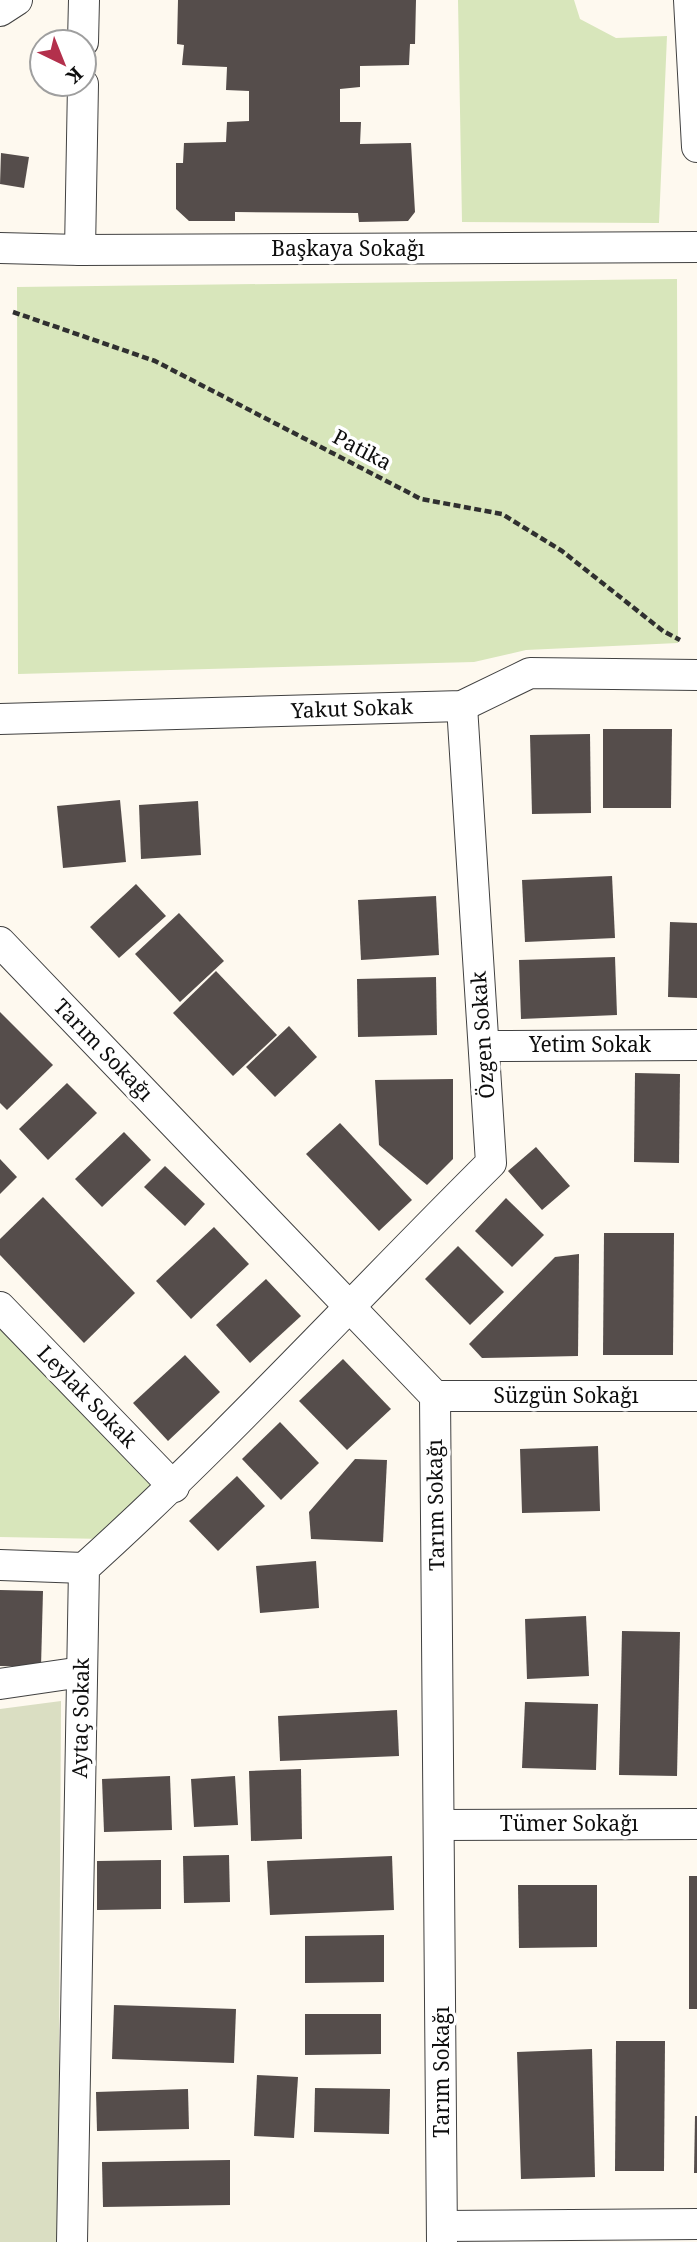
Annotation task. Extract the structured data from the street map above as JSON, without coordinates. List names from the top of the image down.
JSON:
{
  "streets": {
    "street": [
      "Başkaya Sokağı",
      "Yakut Sokak",
      "Özgen Sokak",
      "Yetim Sokak",
      "Tarım Sokağı",
      "Süzgün Sokağı",
      "Leylak Sokak",
      "Aytaç Sokak",
      "Tümer Sokağı"
    ],
    "path": ["Patika"]
  },
  "crossings": [
    ["Yakut Sokak", "Özgen Sokak"],
    ["Özgen Sokak", "Yetim Sokak"],
    ["Özgen Sokak", "Tarım Sokağı"],
    ["Tarım Sokağı", "Süzgün Sokağı"],
    ["Tarım Sokağı", "Tümer Sokağı"]
  ],
  "north": "bottom right"
}
